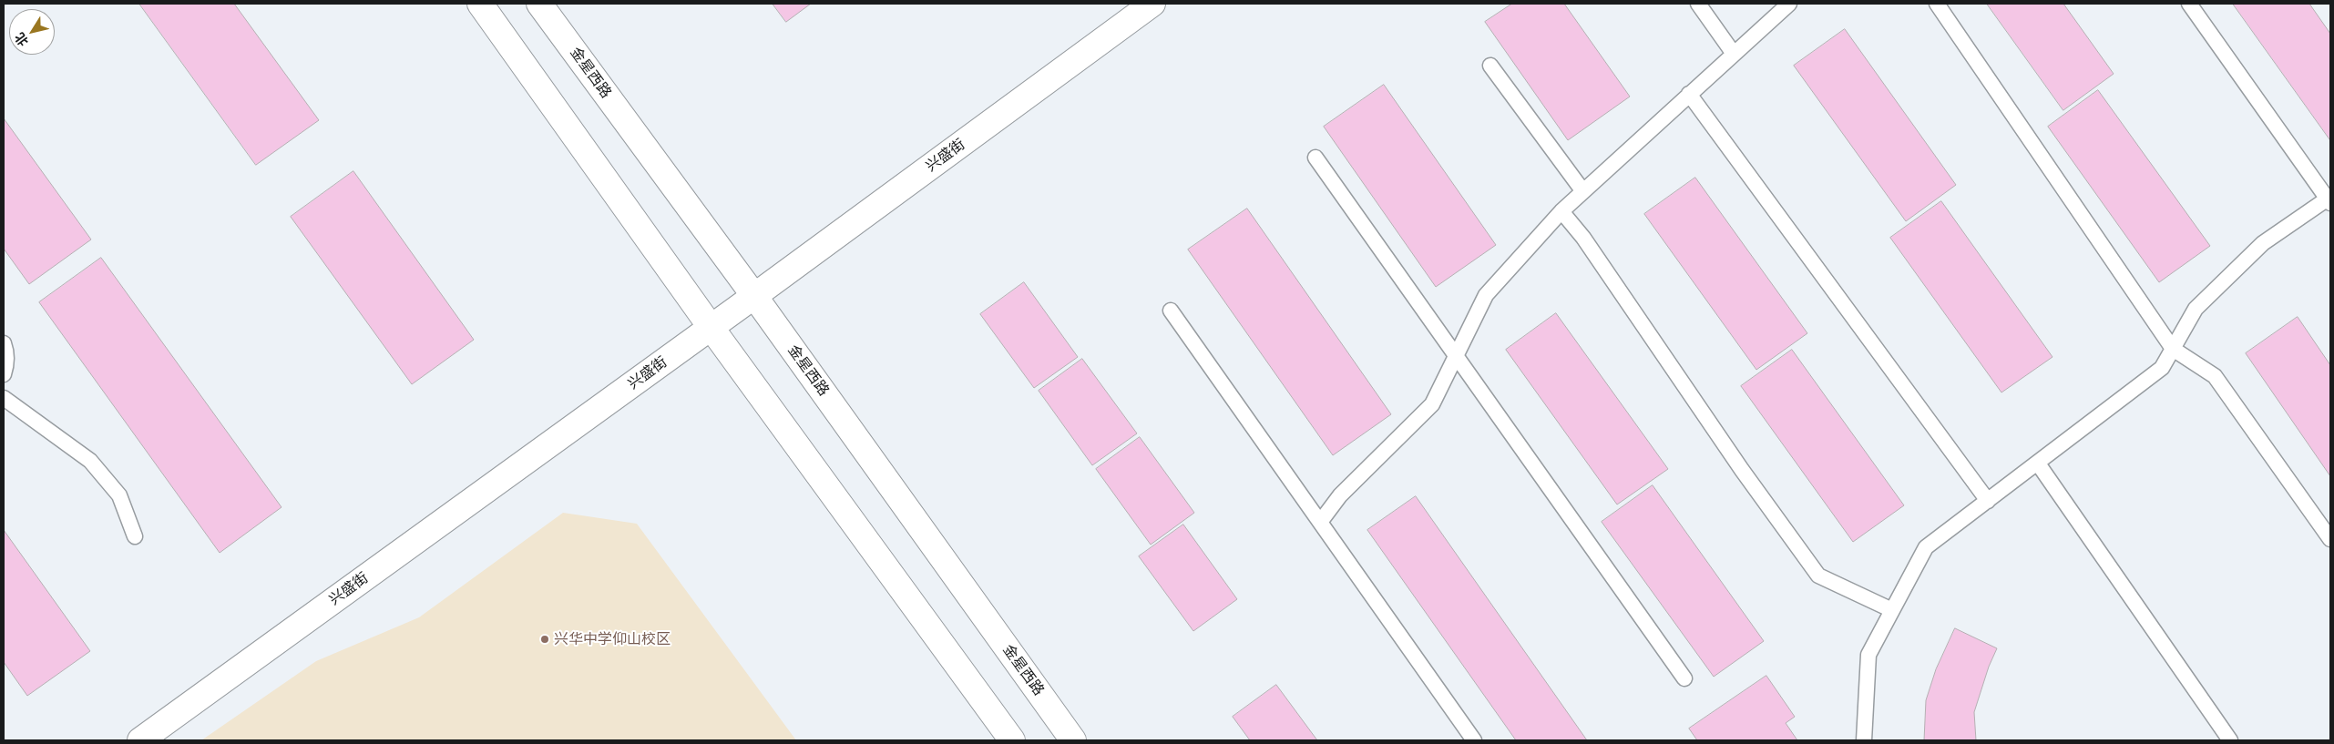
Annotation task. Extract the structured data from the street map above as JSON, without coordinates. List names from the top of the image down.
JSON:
{
  "streets": {
    "main road": ["金星西路", "兴盛街"]
  },
  "crossings": [
    ["金星西路", "兴盛街"]
  ],
  "places": ["兴华中学仰山校区"],
  "north": "bottom left"
}
